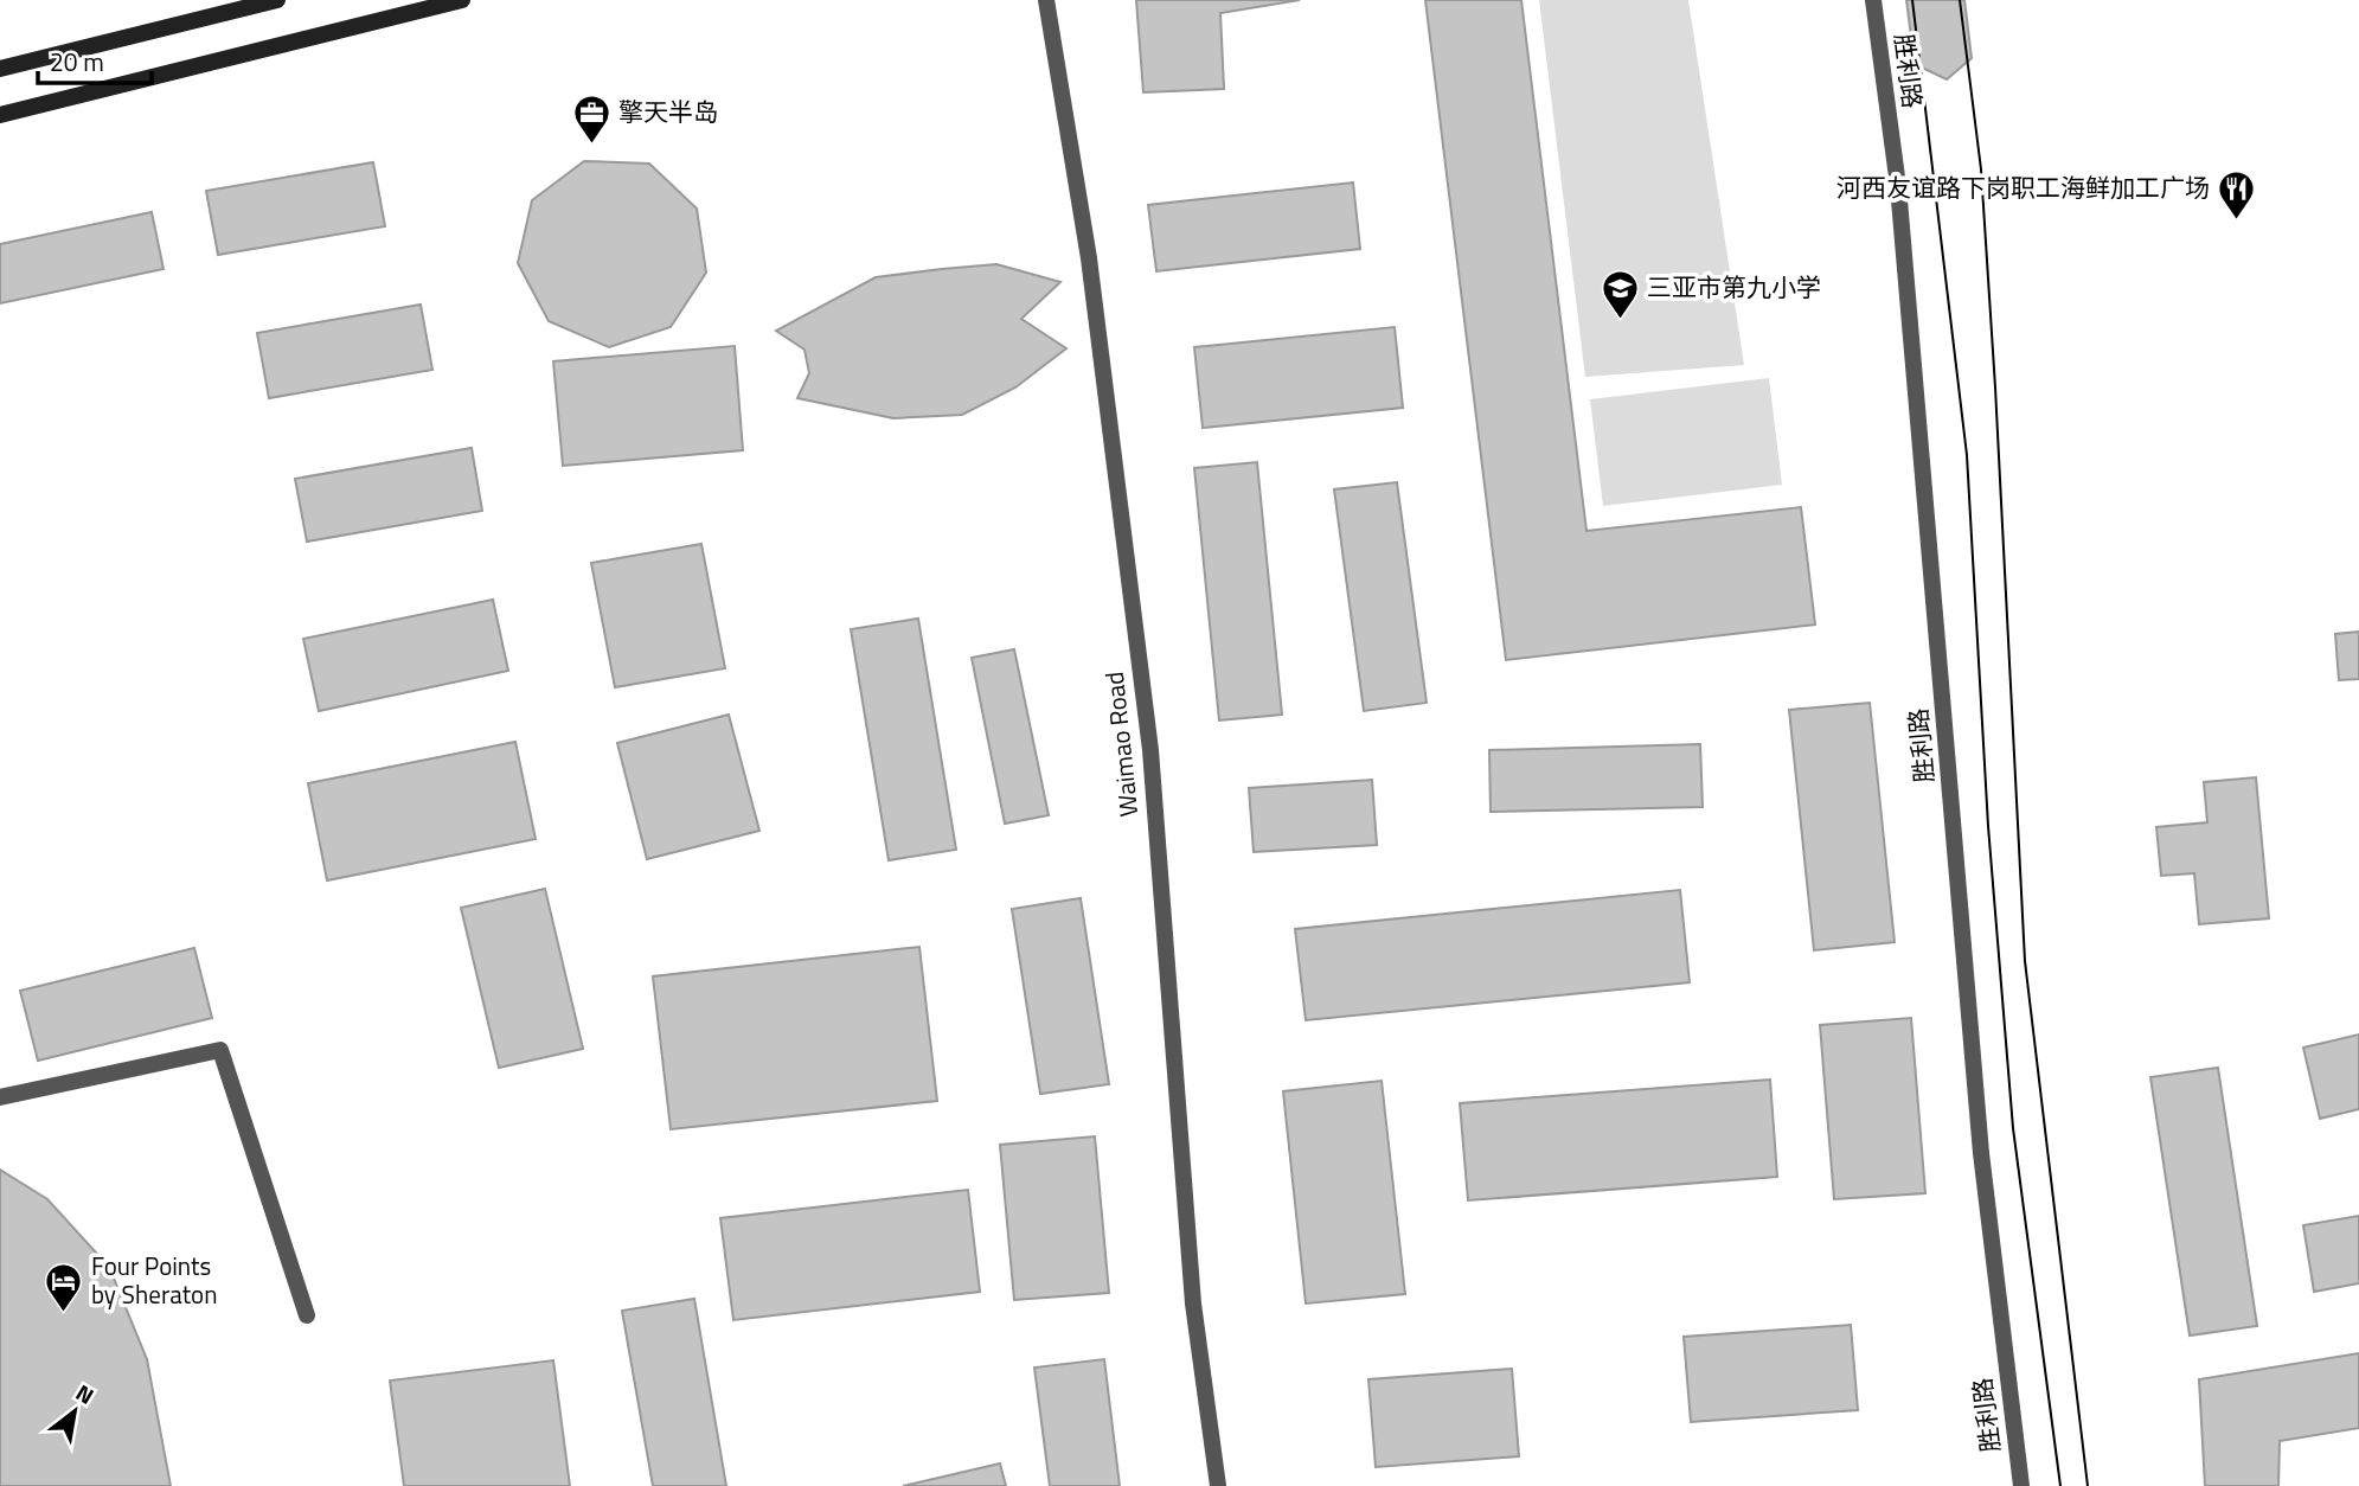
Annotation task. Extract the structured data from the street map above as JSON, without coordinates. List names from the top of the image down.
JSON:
{
  "streets": {
    "street": ["胜利路", "Waimao Road"]
  },
  "places": {
    "office": ["擎天半岛"],
    "restaurant": ["河西友谊路下岗职工海鲜加工广场"],
    "school or university": ["三亚市第九小学"],
    "hotel": ["Four Points by Sheraton"]
  },
  "scale_bar": "20 m",
  "north": "top right"
}
